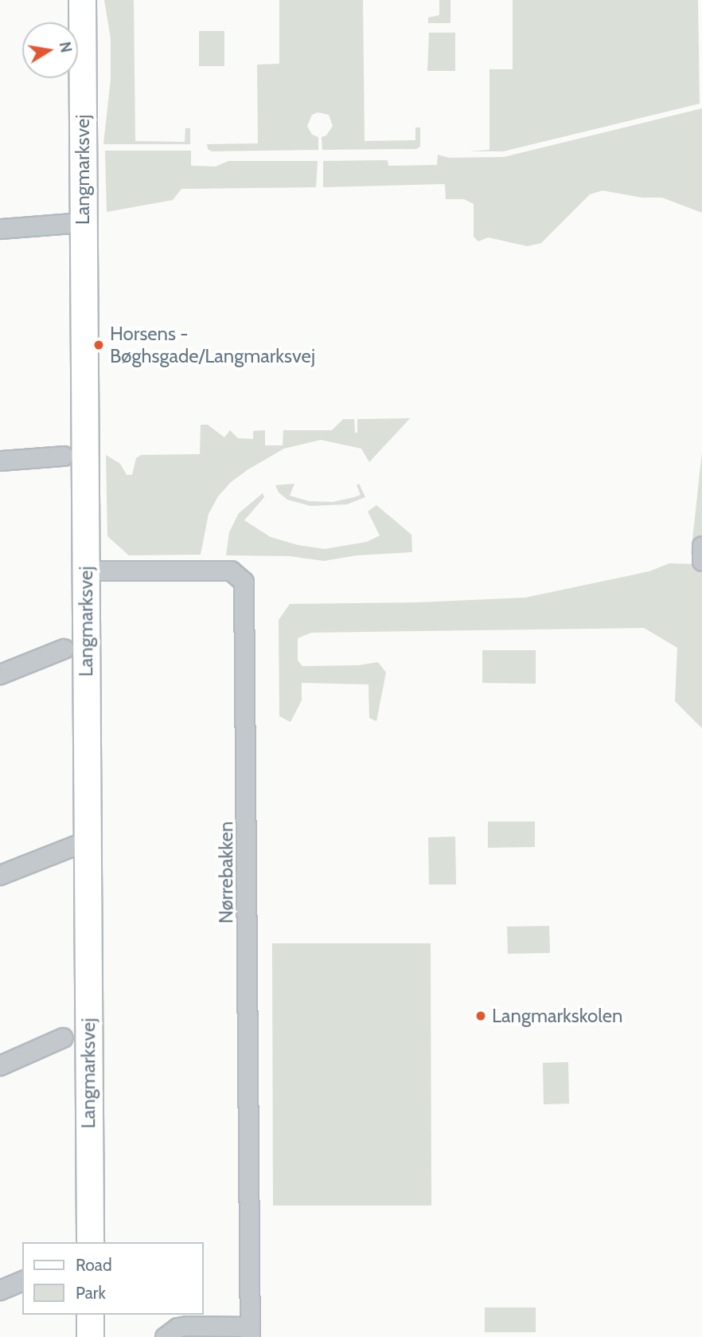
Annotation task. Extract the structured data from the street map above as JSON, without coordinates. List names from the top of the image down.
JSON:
{
  "streets": {
    "main road": ["Langmarksvej"],
    "street": ["Nørrebakken"]
  },
  "crossings": [
    ["Langmarksvej", "Nørrebakken"]
  ],
  "places": ["Horsens - Bøghsgade/Langmarksvej", "Langmarkskolen"],
  "legend": ["Road", "Park"],
  "north": "right"
}
